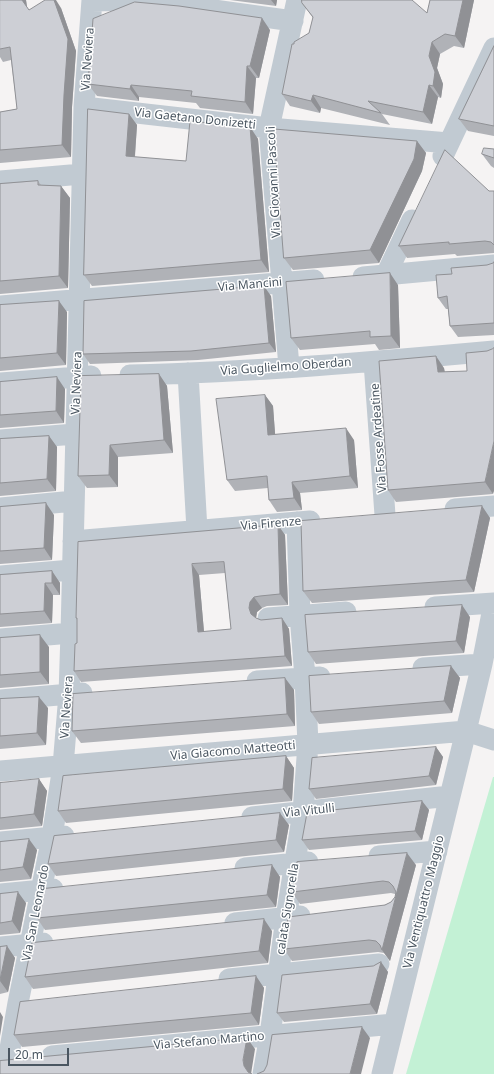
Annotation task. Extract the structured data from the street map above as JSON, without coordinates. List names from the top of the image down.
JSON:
{
  "streets": {
    "street": [
      "Via Neviera",
      "Via Gaetano Donizetti",
      "Via Giovanni Pascoli",
      "Via Mancini",
      "Via Guglielmo Oberdan",
      "Via Fosse Ardeatine",
      "Via Firenze",
      "Via Giacomo Matteotti",
      "Via Vitulli",
      "Via Ventiquattro Maggio",
      "calata Signorella",
      "Via San Leonardo",
      "Via Stefano Martino"
    ]
  },
  "crossings": [
    ["Via Neviera", "Via Gaetano Donizetti"],
    ["Via Neviera", "Via Mancini"],
    ["Via Neviera", "Via Guglielmo Oberdan"],
    ["Via Neviera", "Via Firenze"],
    ["Via Neviera", "Via Giacomo Matteotti"],
    ["Via Neviera", "Via San Leonardo"],
    ["Via Gaetano Donizetti", "Via Giovanni Pascoli"],
    ["Via Giovanni Pascoli", "Via Mancini"],
    ["Via Giovanni Pascoli", "Via Guglielmo Oberdan"],
    ["Via Guglielmo Oberdan", "Via Fosse Ardeatine"],
    ["Via Firenze", "calata Signorella"],
    ["Via Giacomo Matteotti", "Via Ventiquattro Maggio"],
    ["Via Giacomo Matteotti", "calata Signorella"],
    ["Via Giacomo Matteotti", "Via San Leonardo"],
    ["Via Vitulli", "Via Ventiquattro Maggio"],
    ["Via Vitulli", "calata Signorella"],
    ["Via Ventiquattro Maggio", "Via Stefano Martino"],
    ["calata Signorella", "Via Stefano Martino"],
    ["Via San Leonardo", "Via Stefano Martino"]
  ],
  "scale_bar": "20 m"
}
